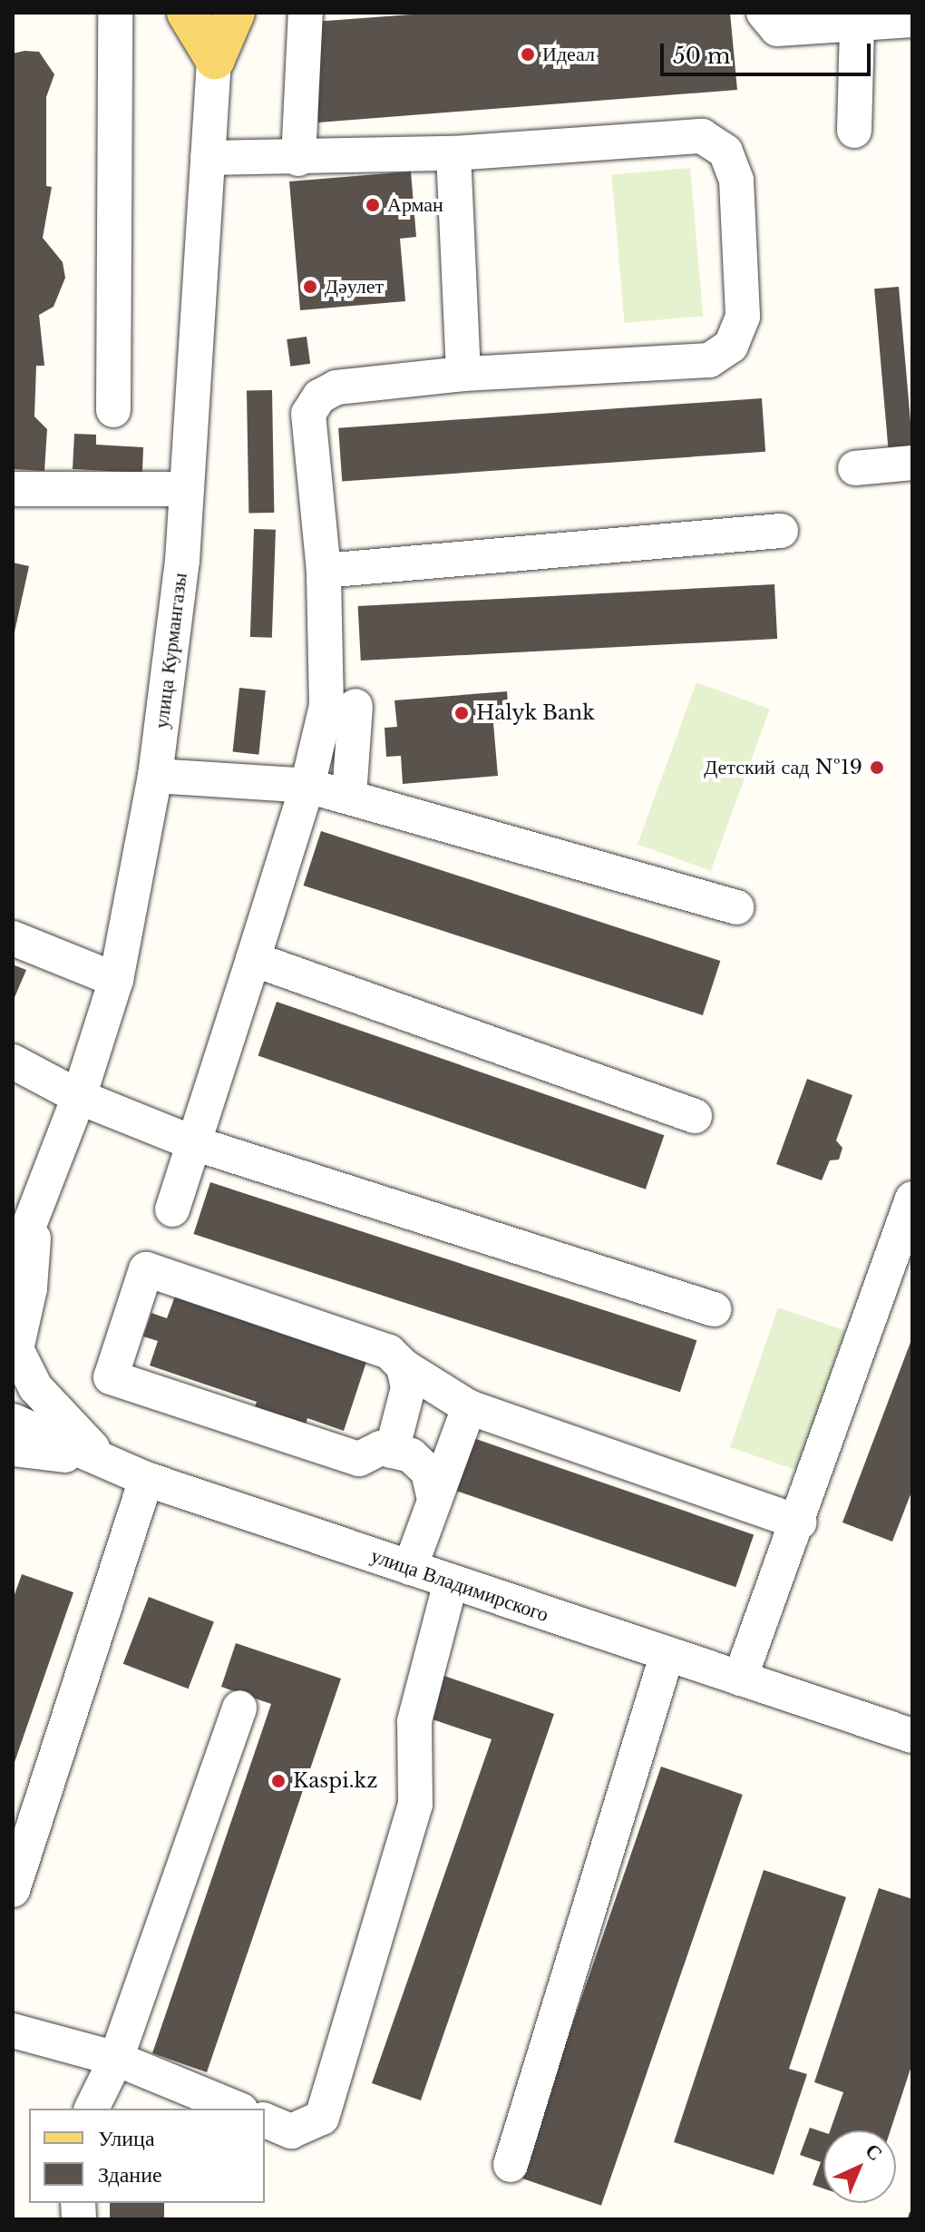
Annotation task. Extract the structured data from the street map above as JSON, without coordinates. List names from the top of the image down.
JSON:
{
  "streets": {
    "street": ["улица Курмангазы", "улица Владимирского"]
  },
  "places": [
    "Идеал",
    "Арман",
    "Дәулет",
    "Halyk Bank",
    "Детский сад №19",
    "Kaspi.kz"
  ],
  "legend": ["Улица", "Здание"],
  "scale_bar": "50 m",
  "north": "top right"
}
